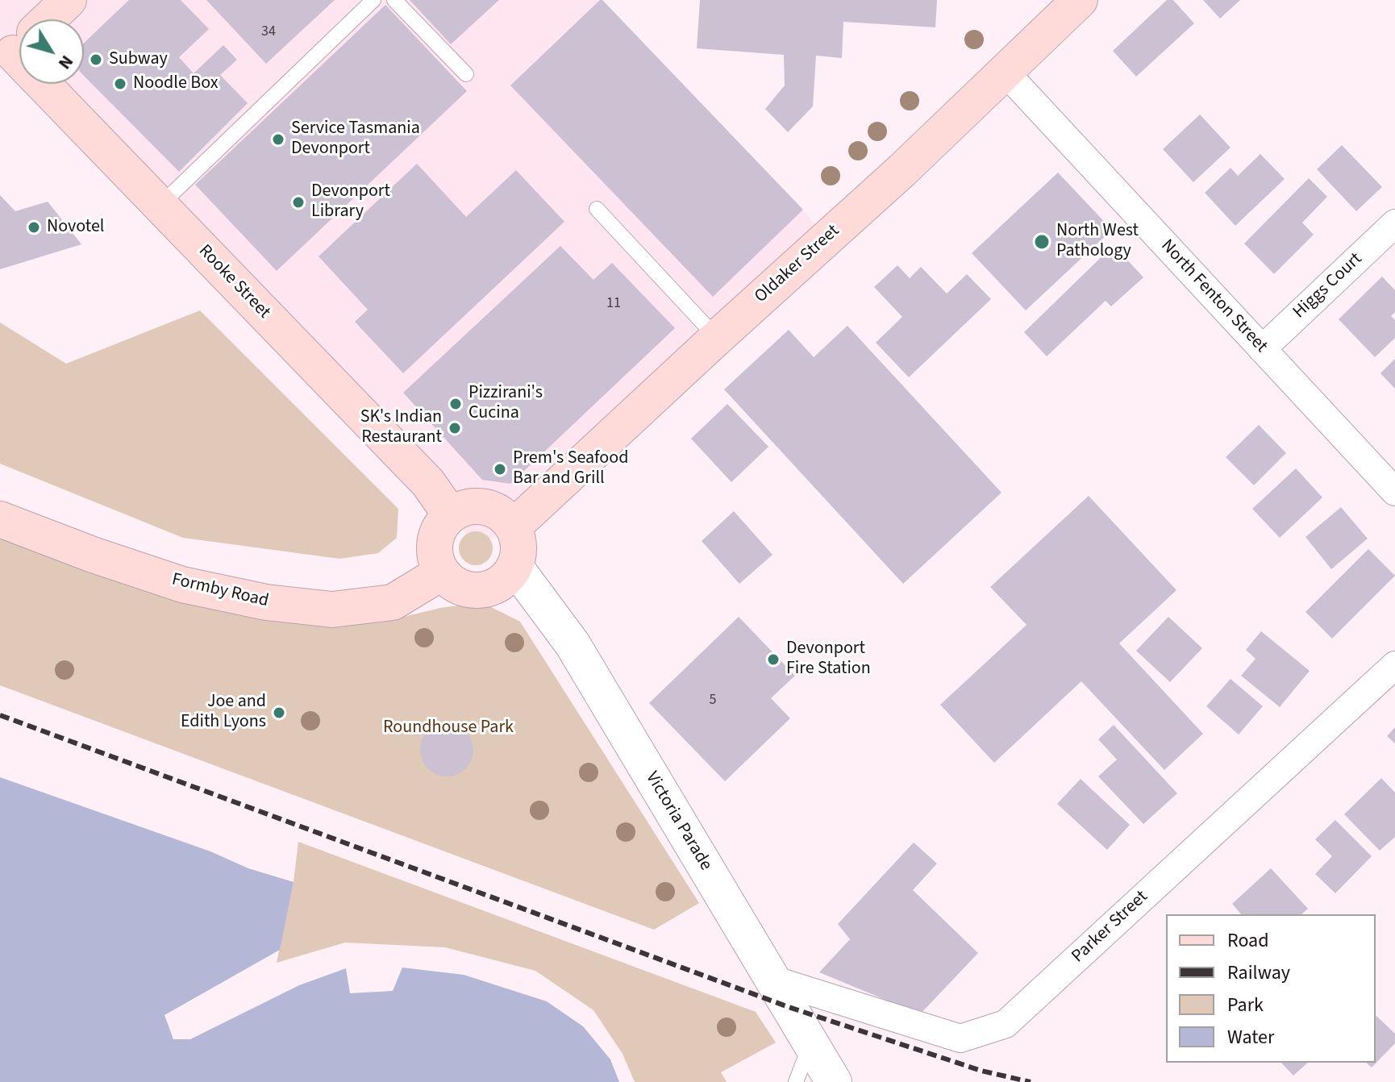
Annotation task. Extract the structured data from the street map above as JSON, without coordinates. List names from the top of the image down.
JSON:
{
  "streets": {
    "main road": ["Oldaker Street", "Rooke Street", "Formby Road"],
    "street": [
      "Higgs Court",
      "North Fenton Street",
      "Victoria Parade",
      "Parker Street"
    ]
  },
  "crossings": [
    ["Oldaker Street", "Rooke Street"],
    ["Oldaker Street", "North Fenton Street"],
    ["Oldaker Street", "Formby Road"],
    ["Oldaker Street", "Victoria Parade"],
    ["Rooke Street", "Formby Road"],
    ["Rooke Street", "Victoria Parade"],
    ["Higgs Court", "North Fenton Street"],
    ["Formby Road", "Victoria Parade"],
    ["Victoria Parade", "Parker Street"]
  ],
  "parks": ["Roundhouse Park"],
  "places": [
    "Subway",
    "Noodle Box",
    "Service Tasmania Devonport",
    "Devonport Library",
    "Novotel",
    "North West Pathology",
    "Pizzirani's Cucina",
    "SK's Indian Restaurant",
    "Prem's Seafood Bar and Grill",
    "Devonport Fire Station",
    "Joe and Edith Lyons"
  ],
  "house_numbers": ["34", "11", "5"],
  "legend": [
    "Road",
    "Railway",
    "Park",
    "Water"
  ],
  "north": "bottom right"
}
